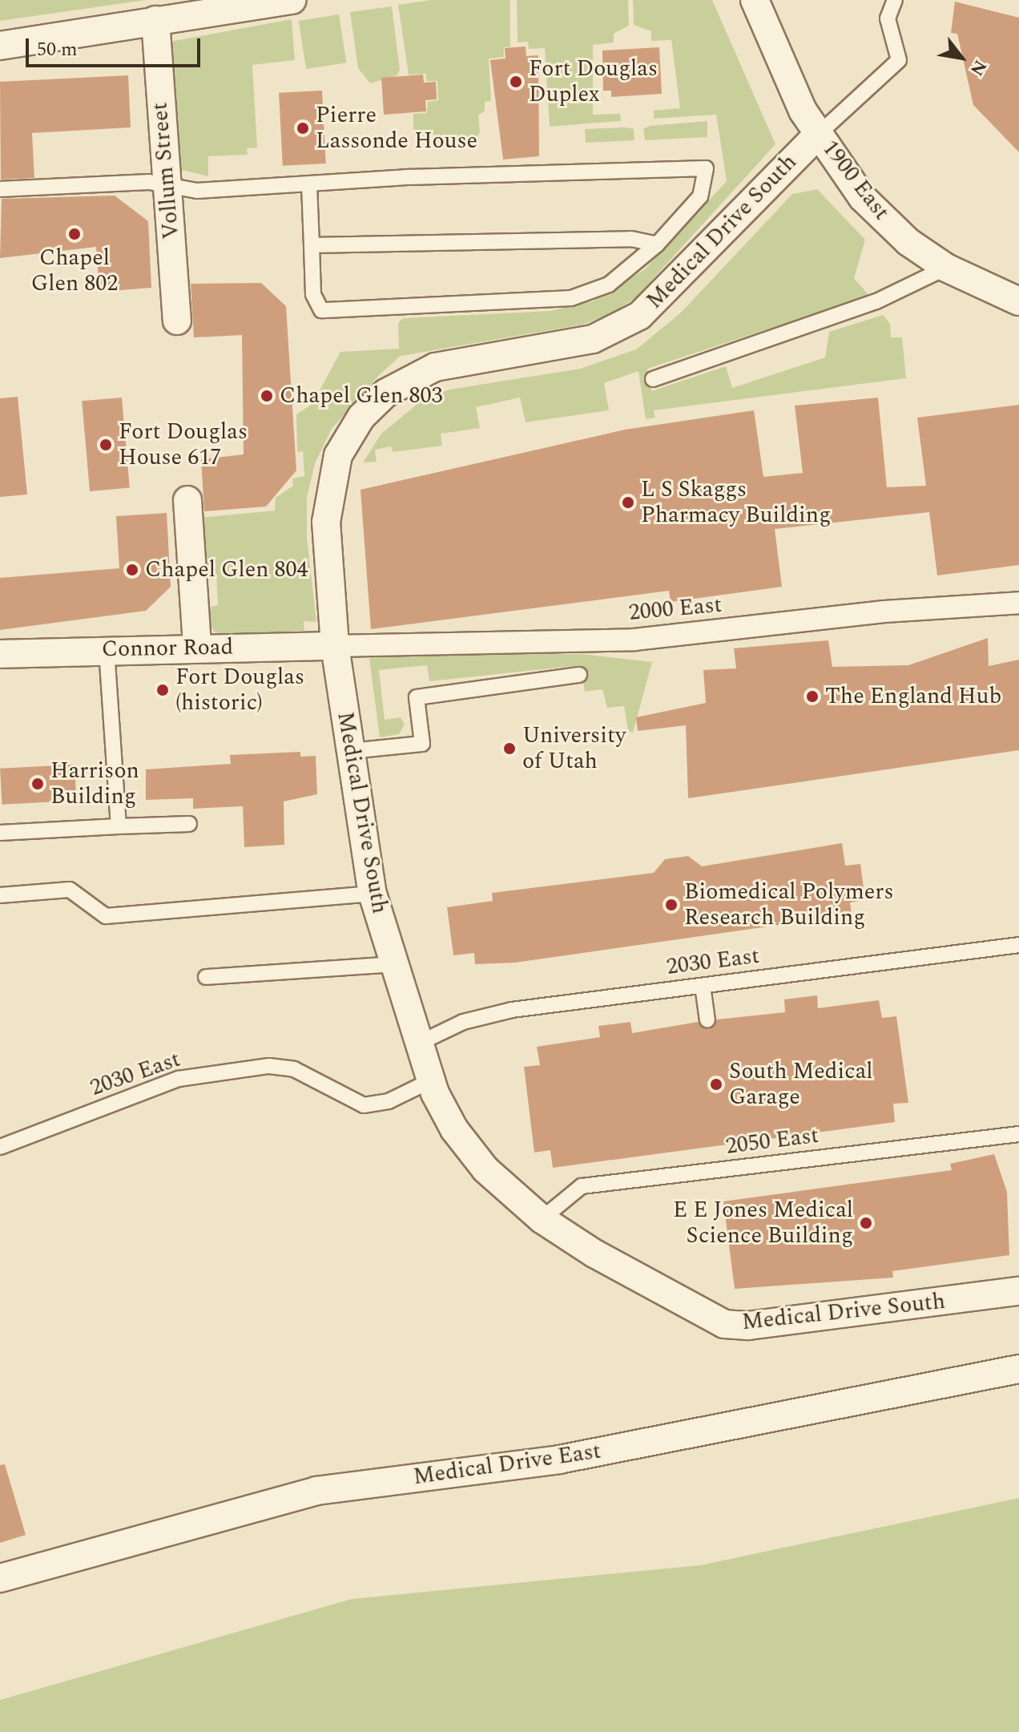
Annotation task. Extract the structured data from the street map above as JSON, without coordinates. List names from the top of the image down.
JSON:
{
  "streets": {
    "street": [
      "Vollum Street",
      "1900 East",
      "Medical Drive South",
      "2000 East",
      "Connor Road",
      "Medical Drive East"
    ],
    "lane": ["2030 East", "2050 East"]
  },
  "crossings": [
    ["1900 East", "Medical Drive South"],
    ["Medical Drive South", "2000 East"],
    ["Medical Drive South", "Connor Road"],
    ["Medical Drive South", "2030 East"],
    ["Medical Drive South", "2050 East"],
    ["2000 East", "Connor Road"]
  ],
  "places": [
    "Fort Douglas Duplex",
    "Pierre Lassonde House",
    "Chapel Glen 802",
    "Chapel Glen 803",
    "Fort Douglas House 617",
    "L S Skaggs Pharmacy Building",
    "Chapel Glen 804",
    "Fort Douglas (historic)",
    "The England Hub",
    "University of Utah",
    "Harrison Building",
    "Biomedical Polymers Research Building",
    "South Medical Garage",
    "E E Jones Medical Science Building"
  ],
  "scale_bar": "50 m",
  "north": "bottom right"
}
